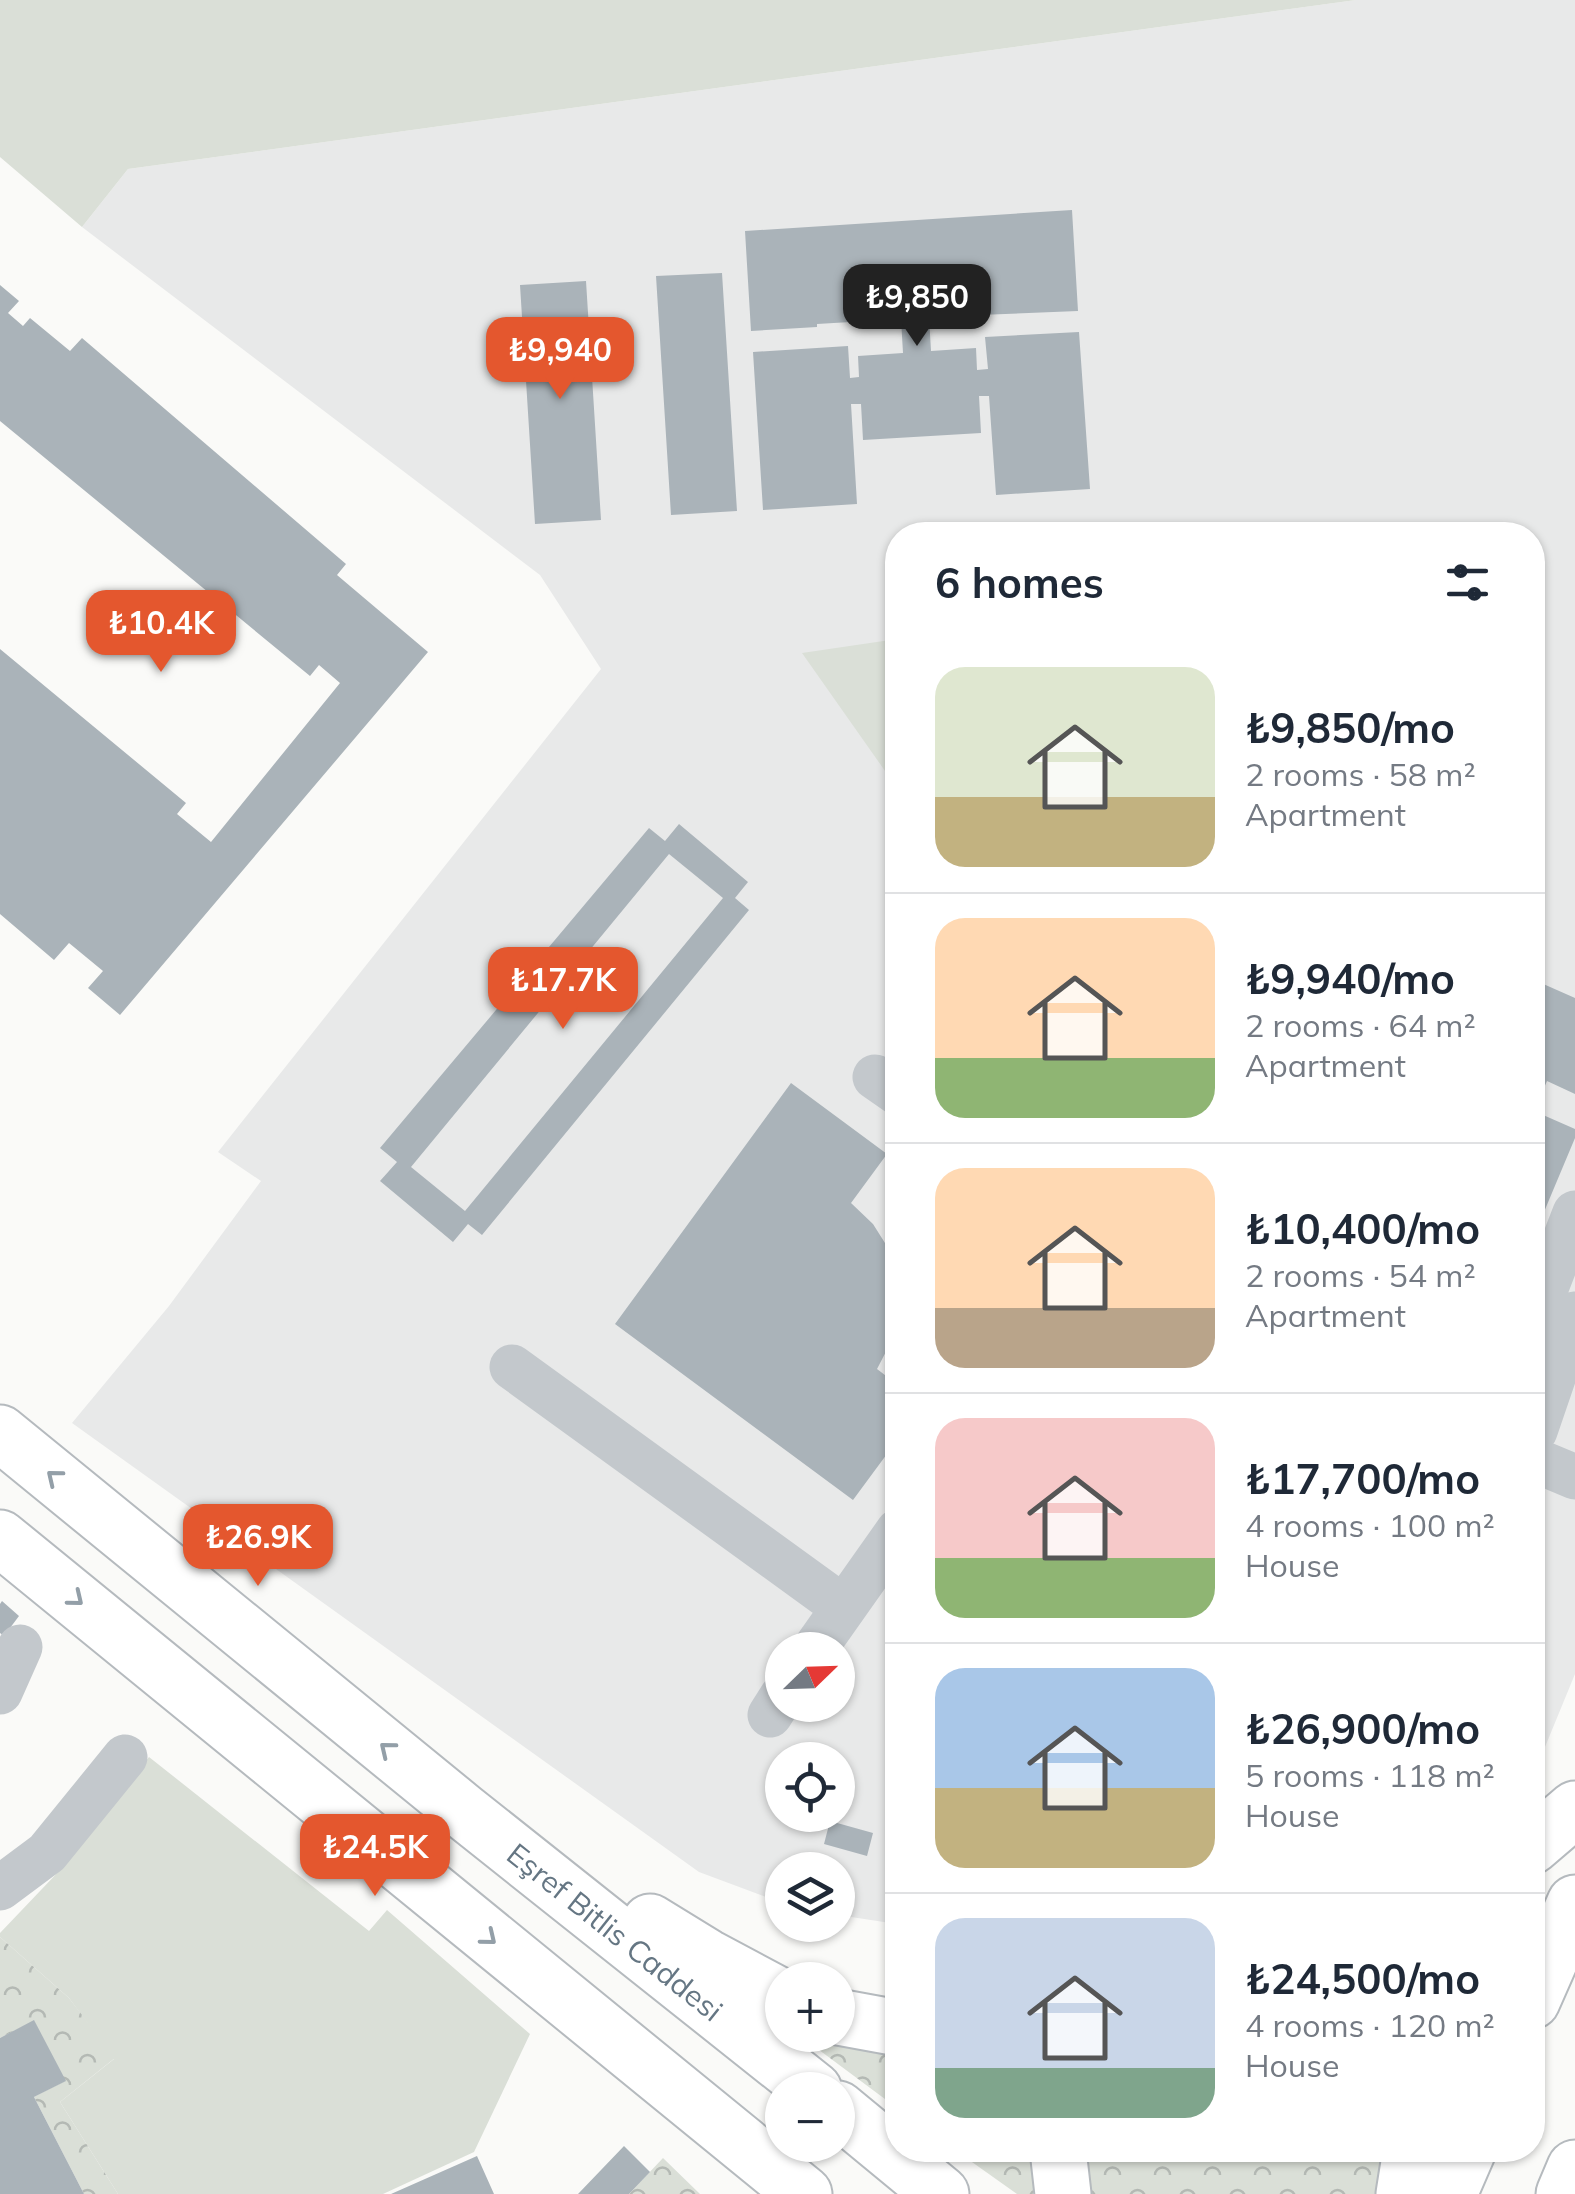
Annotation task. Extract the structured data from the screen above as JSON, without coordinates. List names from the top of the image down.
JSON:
{
  "streets": {
    "main road": ["Eşref Bitlis Caddesi"]
  },
  "north": "top right",
  "page": {
    "price": [
      "₺9,850",
      "₺9,940",
      "₺10.4K",
      "₺17.7K",
      "₺26.9K",
      "₺24.5K"
    ],
    "heading": "6 homes",
    "list": [
      {
        "name": "₺9,850/mo",
        "note": "2 rooms · 58 m² · Apartment"
      },
      {
        "name": "₺9,940/mo",
        "note": "2 rooms · 64 m² · Apartment"
      },
      {
        "name": "₺10,400/mo",
        "note": "2 rooms · 54 m² · Apartment"
      },
      {
        "name": "₺17,700/mo",
        "note": "4 rooms · 100 m² · House"
      },
      {
        "name": "₺26,900/mo",
        "note": "5 rooms · 118 m² · House"
      },
      {
        "name": "₺24,500/mo",
        "note": "4 rooms · 120 m² · House"
      }
    ],
    "map_buttons": ["+", "−"]
  }
}
